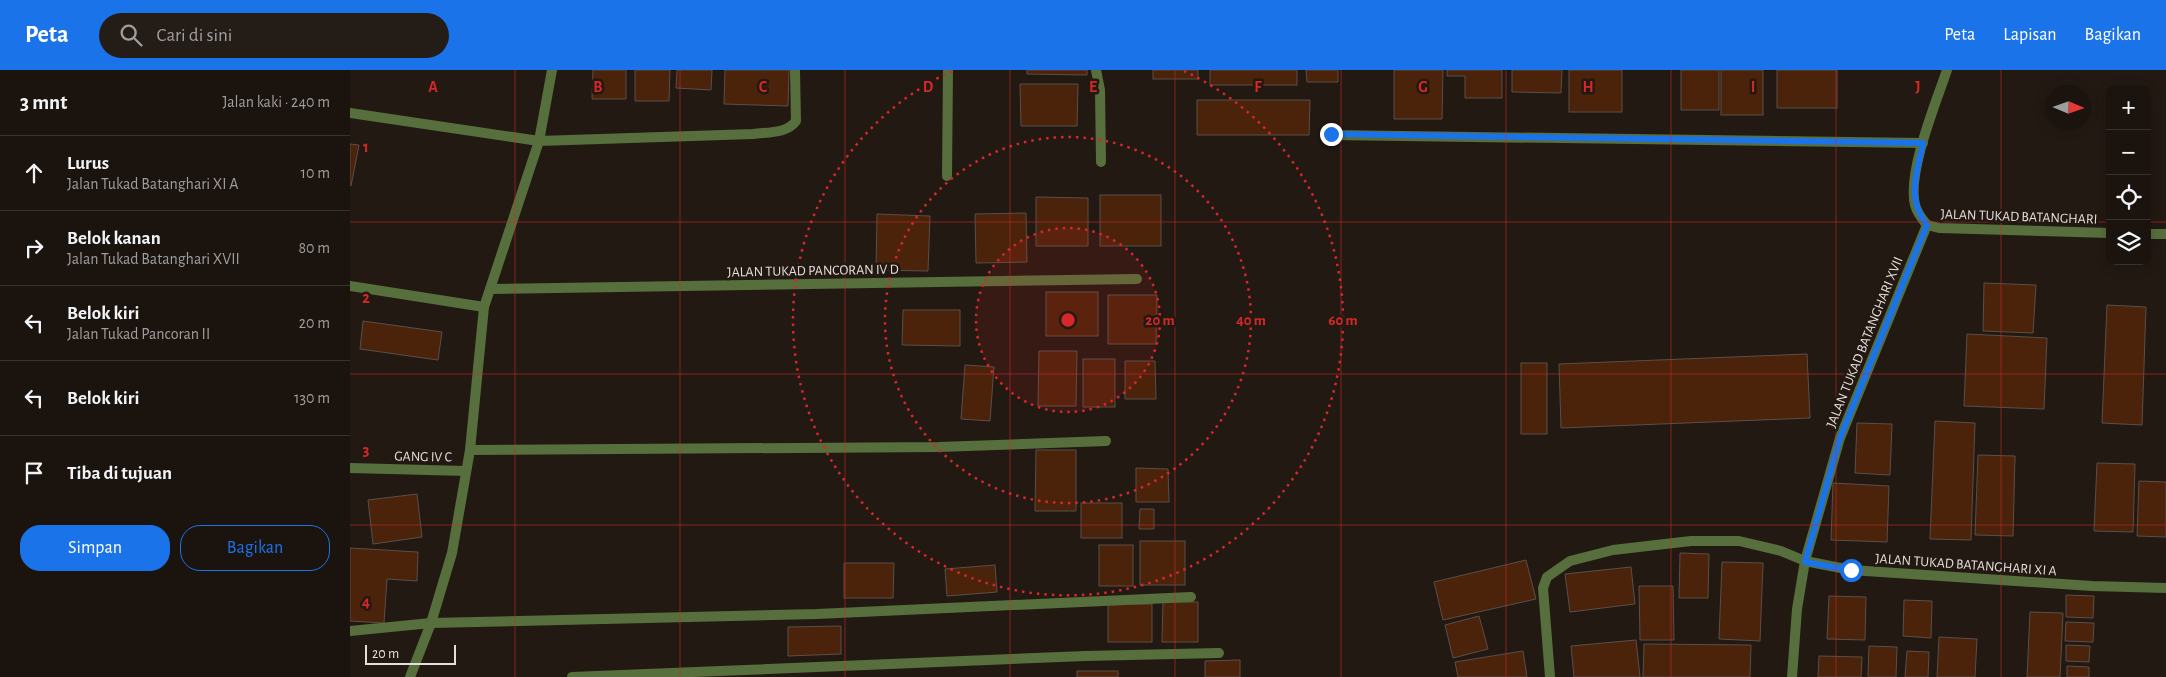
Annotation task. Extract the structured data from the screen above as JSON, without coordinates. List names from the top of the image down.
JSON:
{
  "streets": {
    "street": [
      "JALAN TUKAD BATANGHARI",
      "JALAN TUKAD PANCORAN IV D",
      "JALAN TUKAD BATANGHARI XVII",
      "GANG IV C",
      "JALAN TUKAD BATANGHARI XI A"
    ]
  },
  "crossings": [
    ["JALAN TUKAD BATANGHARI", "JALAN TUKAD BATANGHARI XVII"],
    ["JALAN TUKAD BATANGHARI XVII", "JALAN TUKAD BATANGHARI XI A"]
  ],
  "scale_bar": "20 m",
  "north": "right",
  "page": {
    "header": "Peta",
    "search": "Cari di sini",
    "nav": ["Peta", "Lapisan", "Bagikan"],
    "heading": ["3 mnt", "Jalan kaki · 240 m"],
    "map_buttons": ["+", "−"],
    "list": [
      ["Lurus", "Jalan Tukad Batanghari XI A", "10 m"],
      ["Belok kanan", "Jalan Tukad Batanghari XVII", "80 m"],
      ["Belok kiri", "Jalan Tukad Pancoran II", "20 m"],
      ["Belok kiri", "130 m"],
      "Tiba di tujuan"
    ],
    "buttons": ["Simpan", "Bagikan"],
    "scale": "20 m"
  },
  "grid": {
    "columns": [
      "A",
      "B",
      "C",
      "D",
      "E",
      "F",
      "G",
      "H",
      "I",
      "J"
    ],
    "rows": [
      "1",
      "2",
      "3",
      "4"
    ]
  },
  "rings": ["20 m", "40 m", "60 m"]
}
